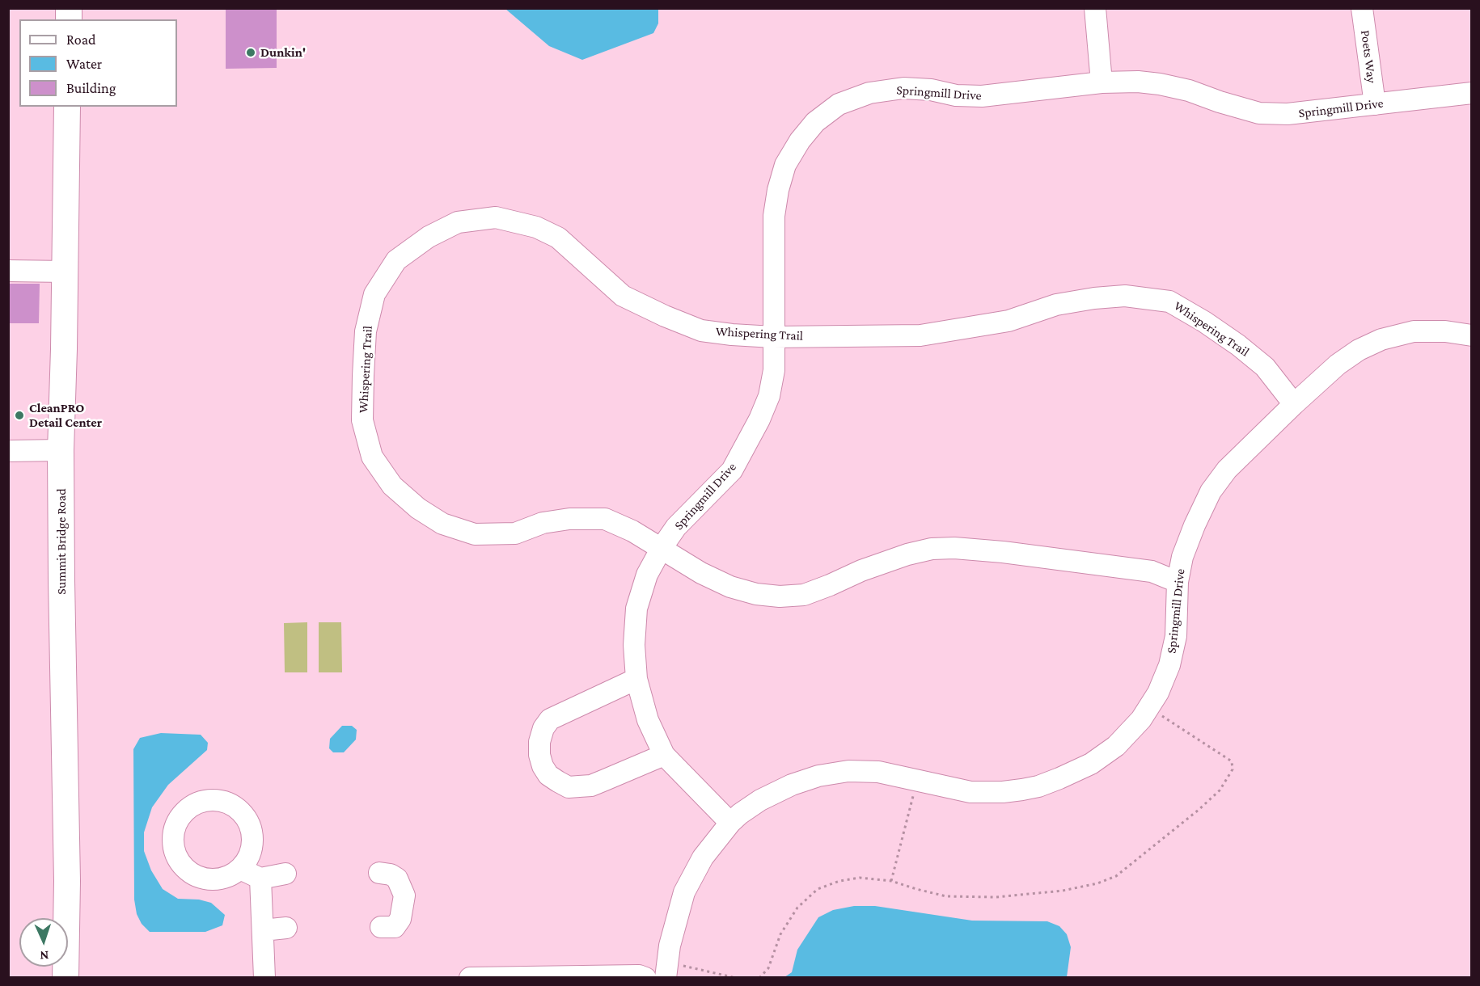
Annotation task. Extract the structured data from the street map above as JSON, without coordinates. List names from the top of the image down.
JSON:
{
  "streets": {
    "main road": ["Summit Bridge Road"],
    "street": ["Poets Way", "Springmill Drive", "Whispering Trail"]
  },
  "crossings": [
    ["Poets Way", "Springmill Drive"],
    ["Springmill Drive", "Whispering Trail"]
  ],
  "places": ["Dunkin'", "CleanPRO Detail Center"],
  "legend": ["Road", "Water", "Building"],
  "north": "bottom"
}
